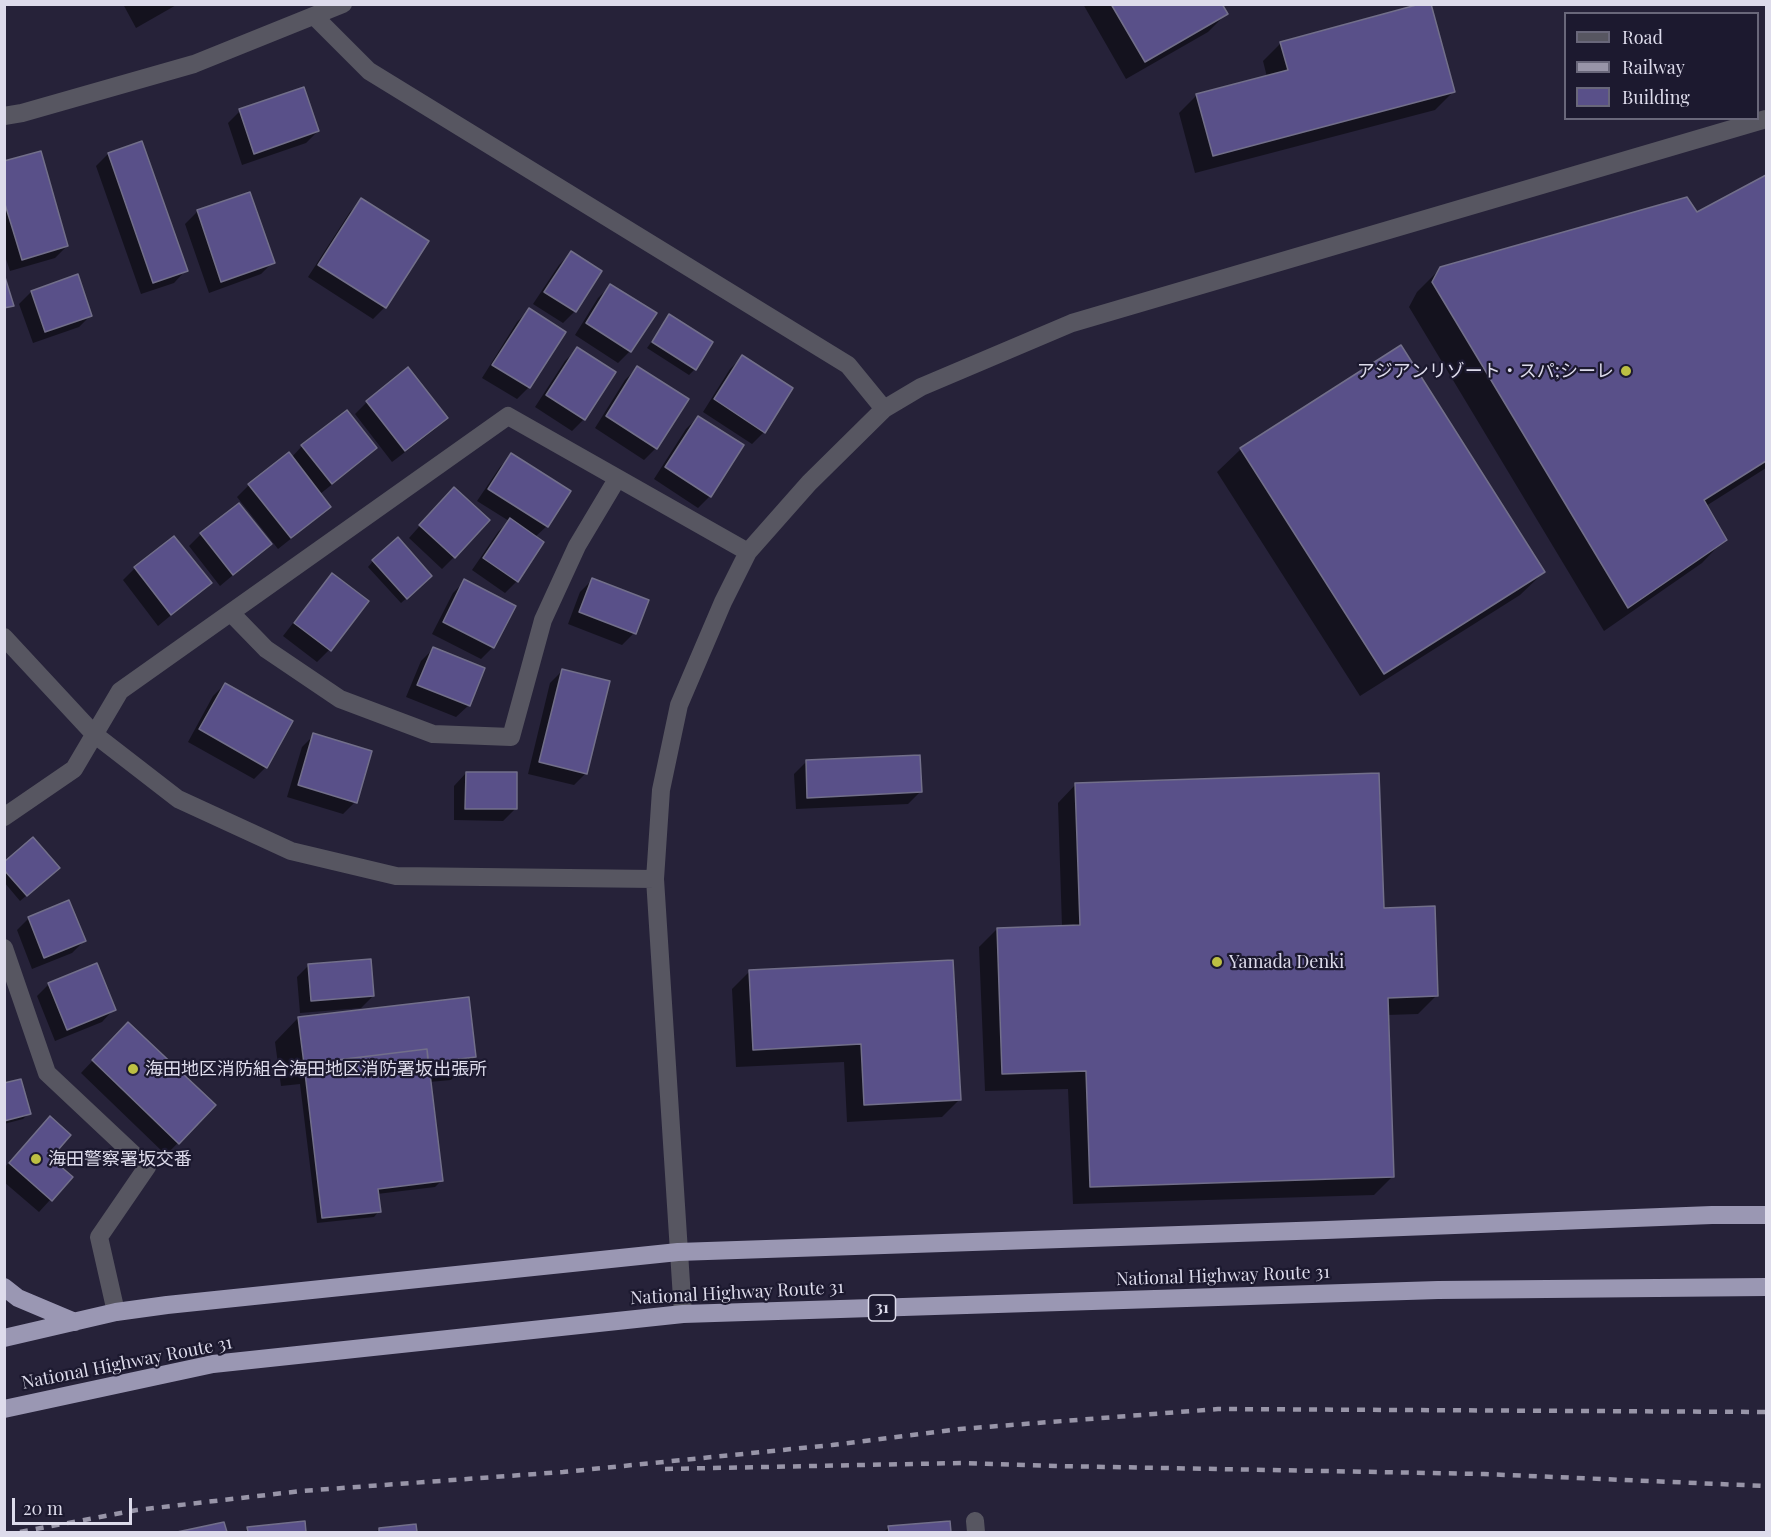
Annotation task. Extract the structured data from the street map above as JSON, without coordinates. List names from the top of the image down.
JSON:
{
  "streets": {
    "highway": ["National Highway Route 31", "31"]
  },
  "places": [
    "アジアンリゾート・スパ;シーレ",
    "Yamada Denki",
    "海田地区消防組合海田地区消防署坂出張所",
    "海田警察署坂交番"
  ],
  "legend": ["Road", "Railway", "Building"],
  "scale_bar": "20 m"
}
